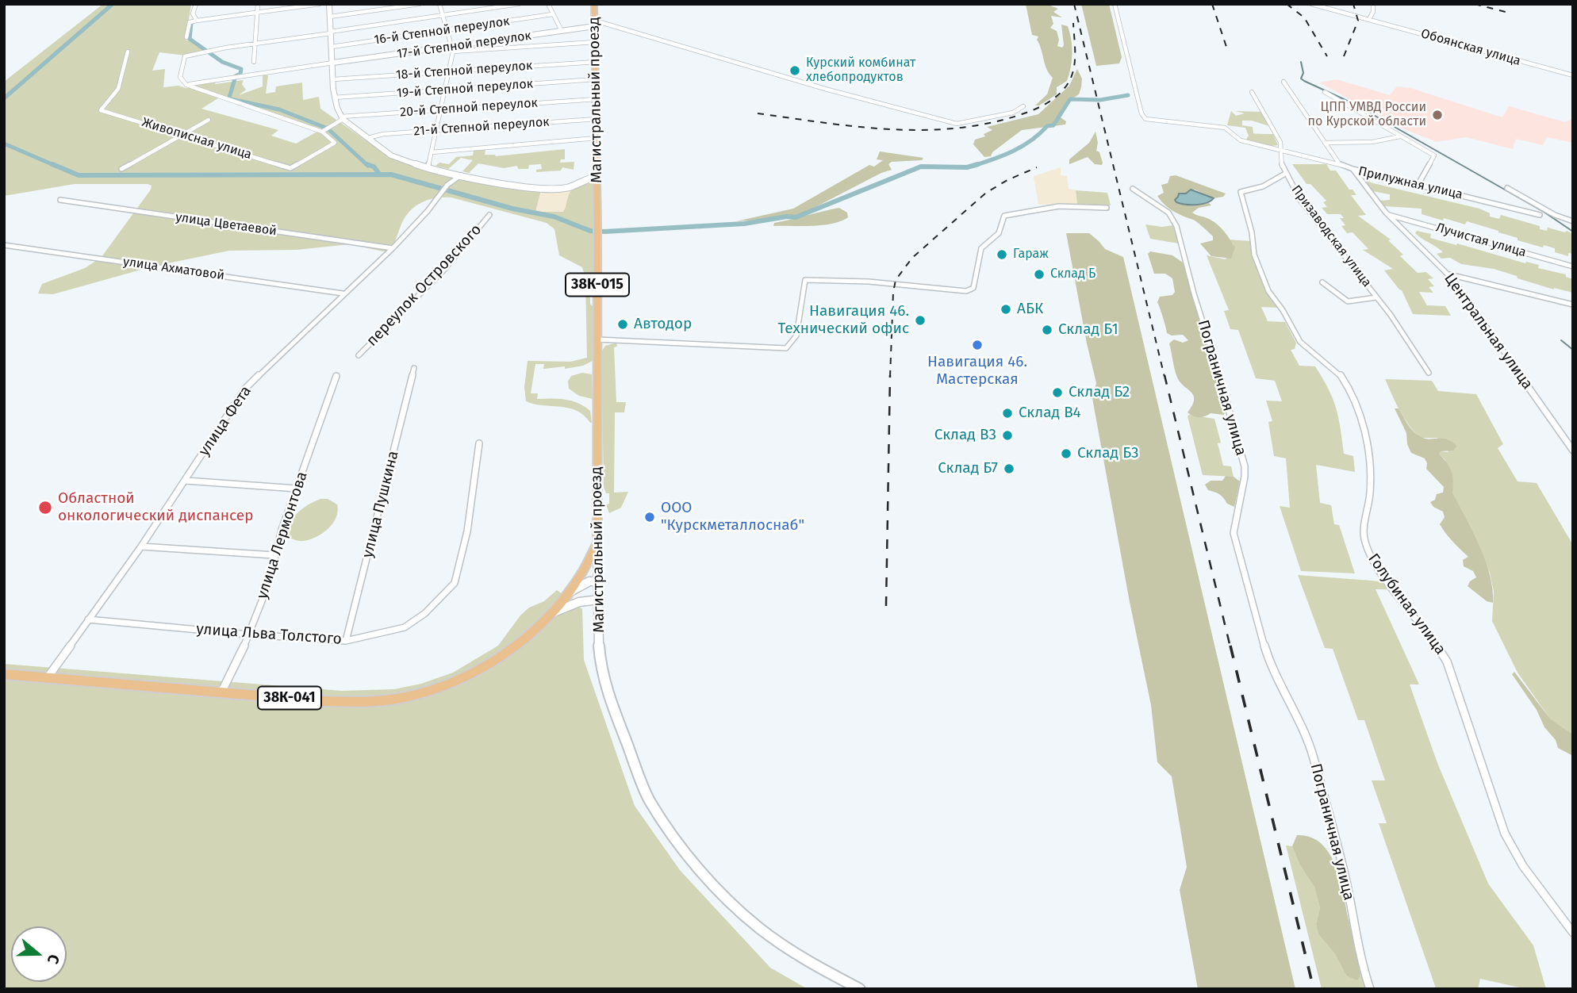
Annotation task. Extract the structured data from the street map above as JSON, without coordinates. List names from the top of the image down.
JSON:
{
  "streets": {
    "main road": ["Магистральный проезд", "38К-015", "38К-041"],
    "street": [
      "16-й Степной переулок",
      "17-й Степной переулок",
      "Обоянская улица",
      "18-й Степной переулок",
      "19-й Степной переулок",
      "20-й Степной переулок",
      "21-й Степной переулок",
      "Живописная улица",
      "Прилужная улица",
      "улица Цветаевой",
      "Призаводская улица",
      "Лучистая улица",
      "улица Ахматовой",
      "переулок Островского",
      "Центральная улица",
      "Пограничная улица",
      "улица Фета",
      "улица Пушкина",
      "улица Лермонтова",
      "Голубиная улица",
      "улица Льва Толстого"
    ]
  },
  "crossings": [
    ["17-й Степной переулок", "Магистральный проезд"],
    ["18-й Степной переулок", "Магистральный проезд"],
    ["19-й Степной переулок", "Магистральный проезд"],
    ["Магистральный проезд", "20-й Степной переулок"],
    ["Магистральный проезд", "21-й Степной переулок"],
    ["Магистральный проезд", "38К-041"],
    ["20-й Степной переулок", "Живописная улица"],
    ["Прилужная улица", "Призаводская улица"],
    ["Прилужная улица", "Центральная улица"],
    ["улица Цветаевой", "улица Фета"],
    ["Призаводская улица", "Голубиная улица"],
    ["Лучистая улица", "Центральная улица"],
    ["улица Ахматовой", "улица Фета"],
    ["улица Фета", "улица Льва Толстого"],
    ["улица Фета", "38К-041"],
    ["улица Пушкина", "улица Льва Толстого"],
    ["улица Лермонтова", "улица Льва Толстого"],
    ["улица Лермонтова", "38К-041"]
  ],
  "places": [
    "Курский комбинат хлебопродуктов",
    "ЦПП УМВД России по Курской области",
    "Гараж",
    "Склад Б",
    "АБК",
    "Навигация 46. Технический офис",
    "Автодор",
    "Склад Б1",
    "Навигация 46. Мастерская",
    "Склад Б2",
    "Склад В4",
    "Склад В3",
    "Склад Б3",
    "Склад Б7",
    "Областной онкологический диспансер",
    "ООО \"Курскметаллоснаб\""
  ],
  "north": "right"
}
